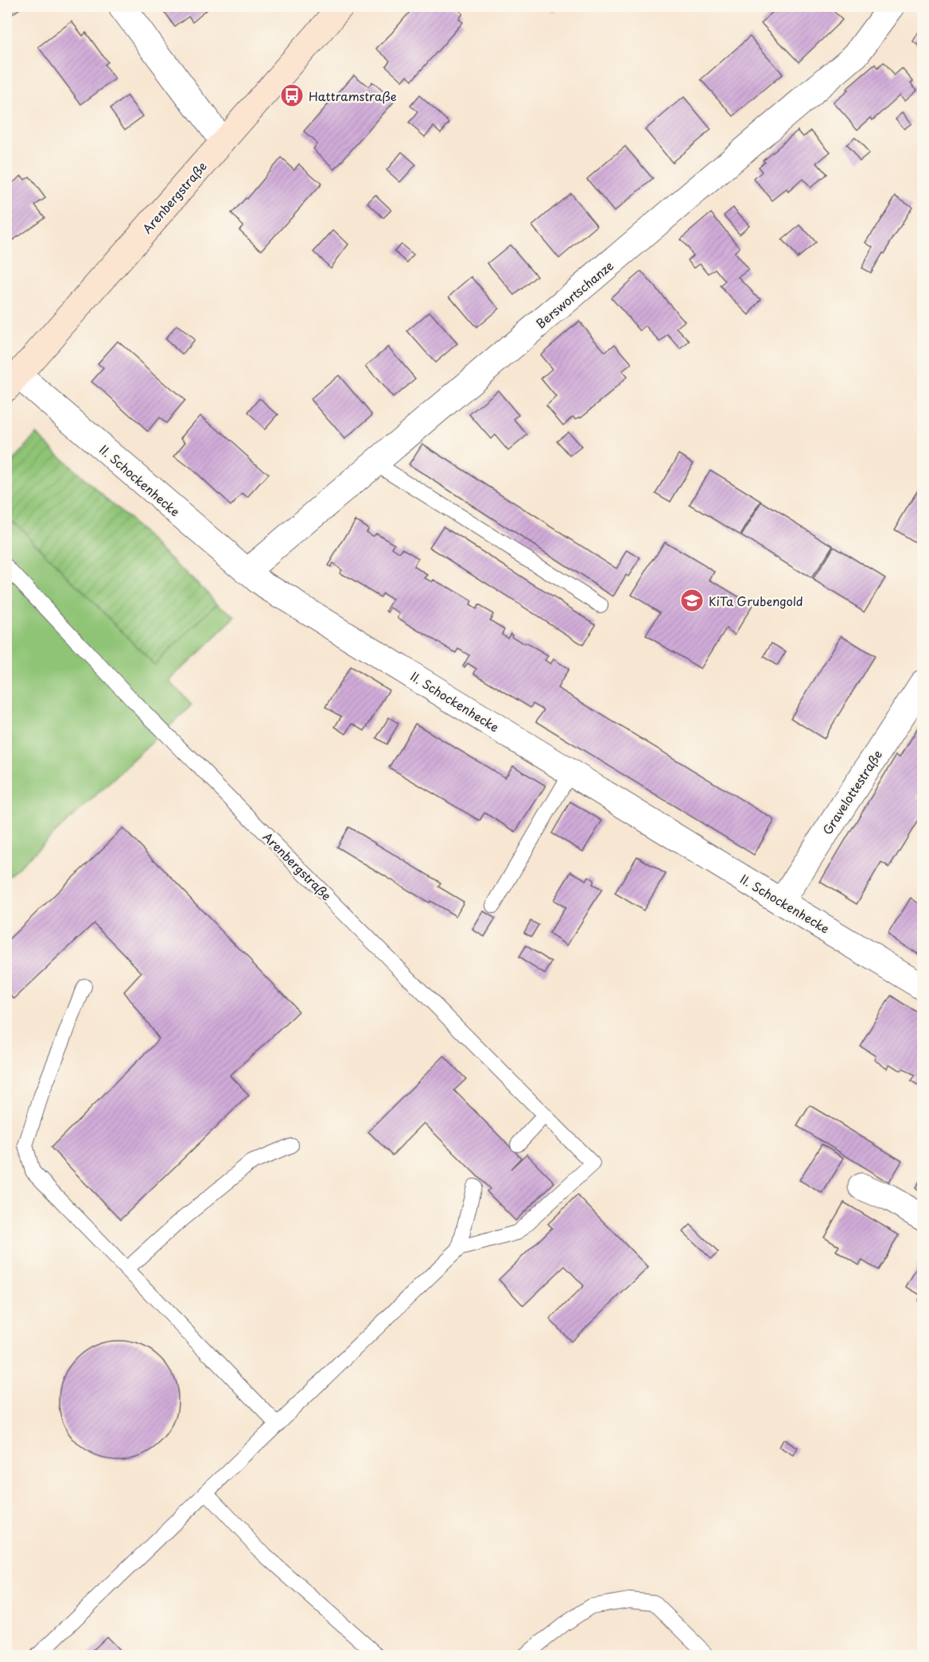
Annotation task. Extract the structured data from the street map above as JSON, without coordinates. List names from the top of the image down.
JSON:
{
  "streets": {
    "main road": ["Arenbergstraße"],
    "street": ["Berswortschanze", "II. Schockenhecke", "Gravelottestraße"]
  },
  "crossings": [
    ["Arenbergstraße", "II. Schockenhecke"],
    ["Berswortschanze", "II. Schockenhecke"],
    ["II. Schockenhecke", "Gravelottestraße"]
  ],
  "places": {
    "bus stop": ["Hattramstraße"],
    "school or university": ["KiTa Grubengold"]
  }
}
